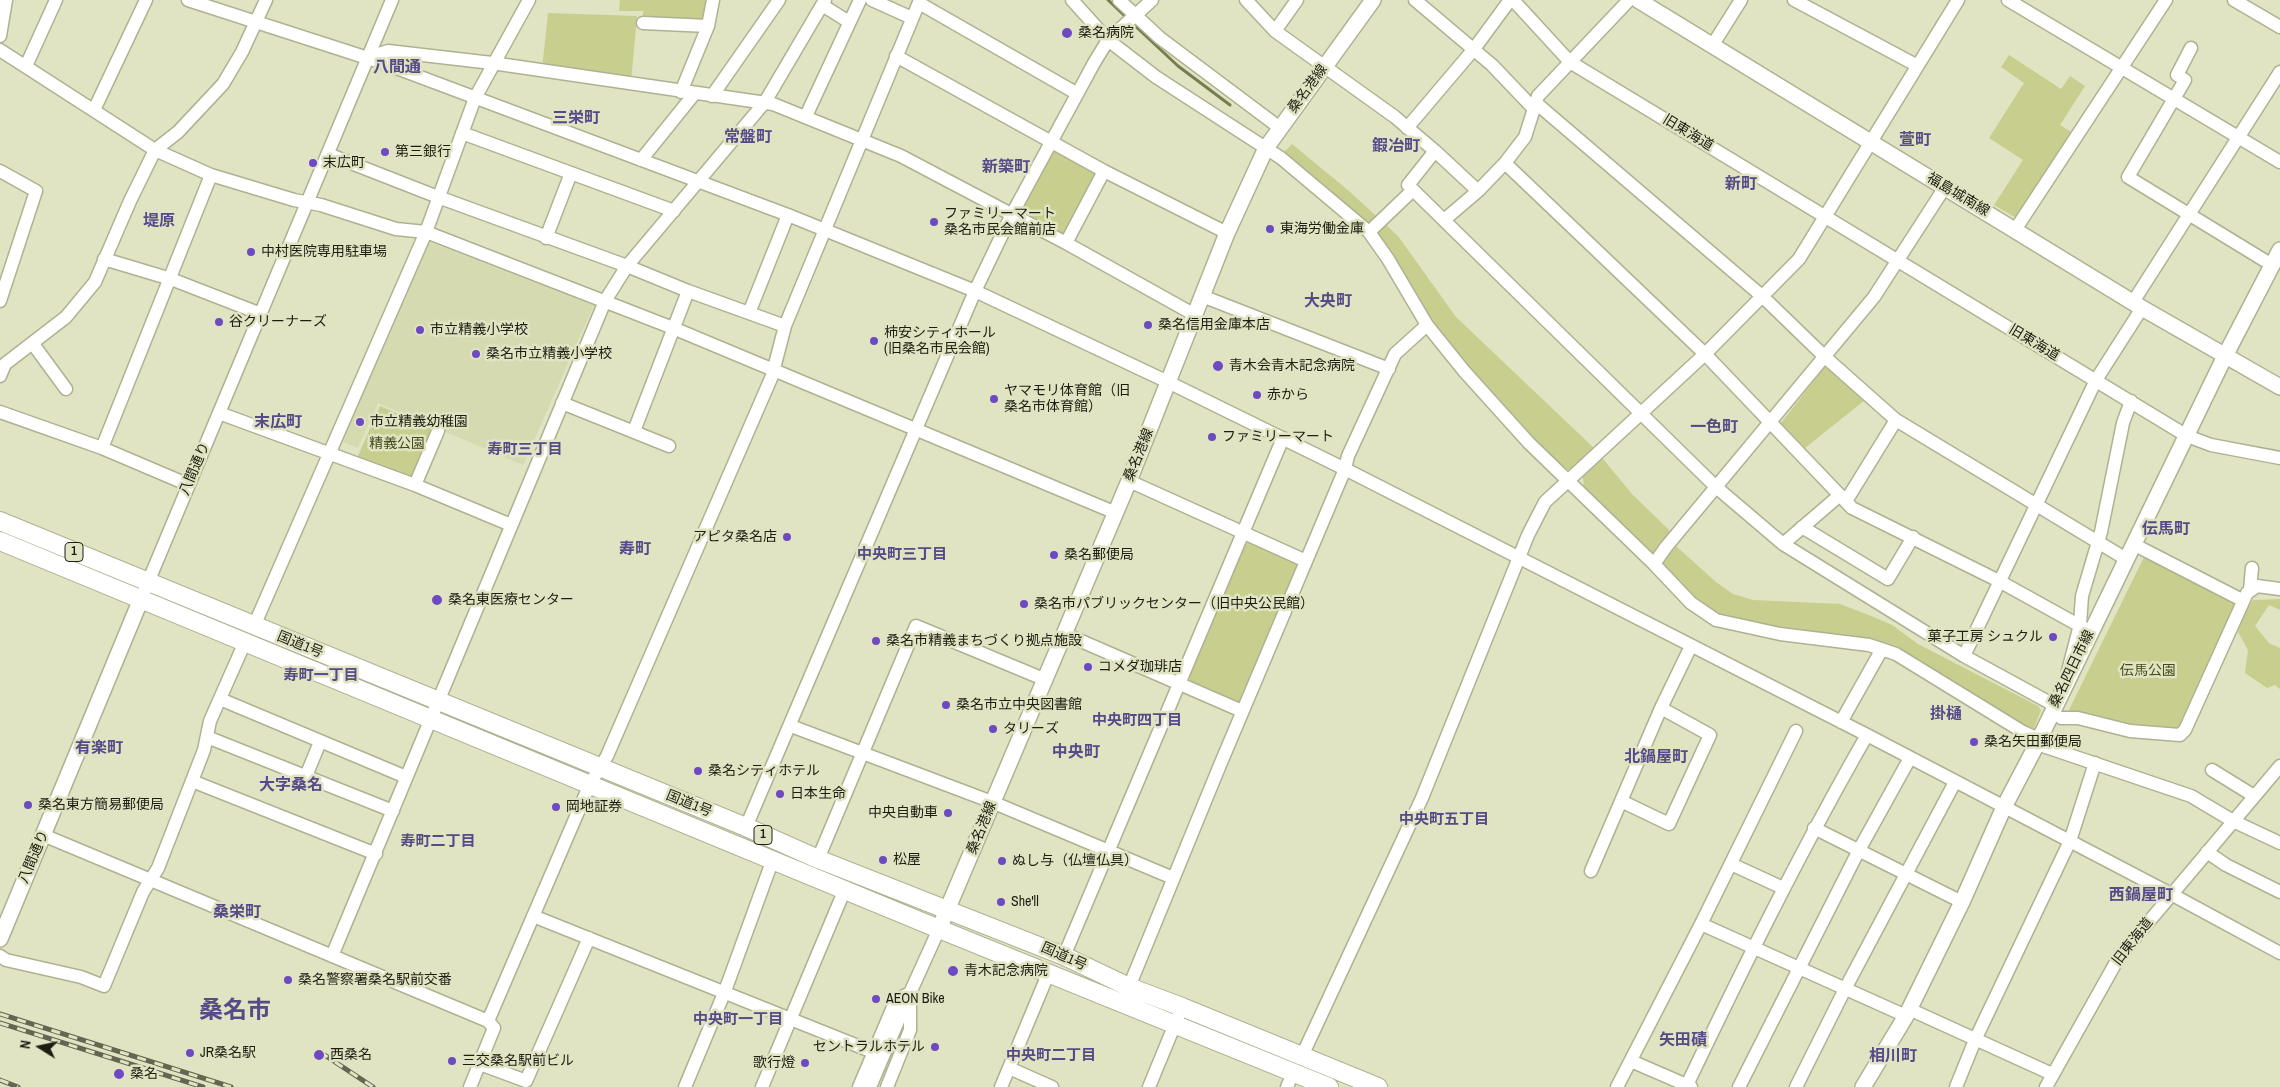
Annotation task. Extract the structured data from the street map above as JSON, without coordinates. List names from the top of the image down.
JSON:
{
  "streets": {
    "highway": ["1", "国道1号"],
    "main road": [
      "桑名港線",
      "福島城南線",
      "八間通り",
      "桑名四日市線"
    ],
    "street": ["旧東海道"]
  },
  "crossings": [
    ["桑名港線", "国道1号"],
    ["旧東海道", "桑名四日市線"],
    ["福島城南線", "桑名四日市線"],
    ["八間通り", "国道1号"]
  ],
  "districts": [
    "八間通",
    "三栄町",
    "常盤町",
    "萱町",
    "鍜冶町",
    "新築町",
    "新町",
    "堤原",
    "大央町",
    "末広町",
    "一色町",
    "寿町三丁目",
    "伝馬町",
    "寿町",
    "中央町三丁目",
    "寿町一丁目",
    "掛樋",
    "中央町四丁目",
    "有楽町",
    "中央町",
    "北鍋屋町",
    "大字桑名",
    "中央町五丁目",
    "寿町二丁目",
    "西鍋屋町",
    "桑栄町",
    "桑名市",
    "中央町一丁目",
    "矢田磧",
    "中央町二丁目",
    "相川町"
  ],
  "parks": ["精義公園", "伝馬公園"],
  "places": [
    "桑名病院",
    "第三銀行",
    "末広町",
    "ファミリーマート 桑名市民会館前店",
    "東海労働金庫",
    "中村医院専用駐車場",
    "谷クリーナーズ",
    "桑名信用金庫本店",
    "市立精義小学校",
    "柿安シティホール (旧桑名市民会館)",
    "桑名市立精義小学校",
    "青木会青木記念病院",
    "赤から",
    "ヤマモリ体育館（旧 桑名市体育館）",
    "市立精義幼稚園",
    "ファミリーマート",
    "アピタ桑名店",
    "桑名郵便局",
    "桑名東医療センター",
    "桑名市パブリックセンター（旧中央公民館）",
    "菓子工房 シュクル",
    "桑名市精義まちづくり拠点施設",
    "コメダ珈琲店",
    "桑名市立中央図書館",
    "タリーズ",
    "桑名矢田郵便局",
    "桑名シティホテル",
    "日本生命",
    "桑名東方簡易郵便局",
    "岡地証券",
    "中央自動車",
    "松屋",
    "ぬし与（仏壇仏具）",
    "She'll",
    "青木記念病院",
    "桑名警察署桑名駅前交番",
    "AEON Bike",
    "セントラルホテル",
    "JR桑名駅",
    "西桑名",
    "三交桑名駅前ビル",
    "歌行燈",
    "桑名"
  ],
  "north": "left"
}
